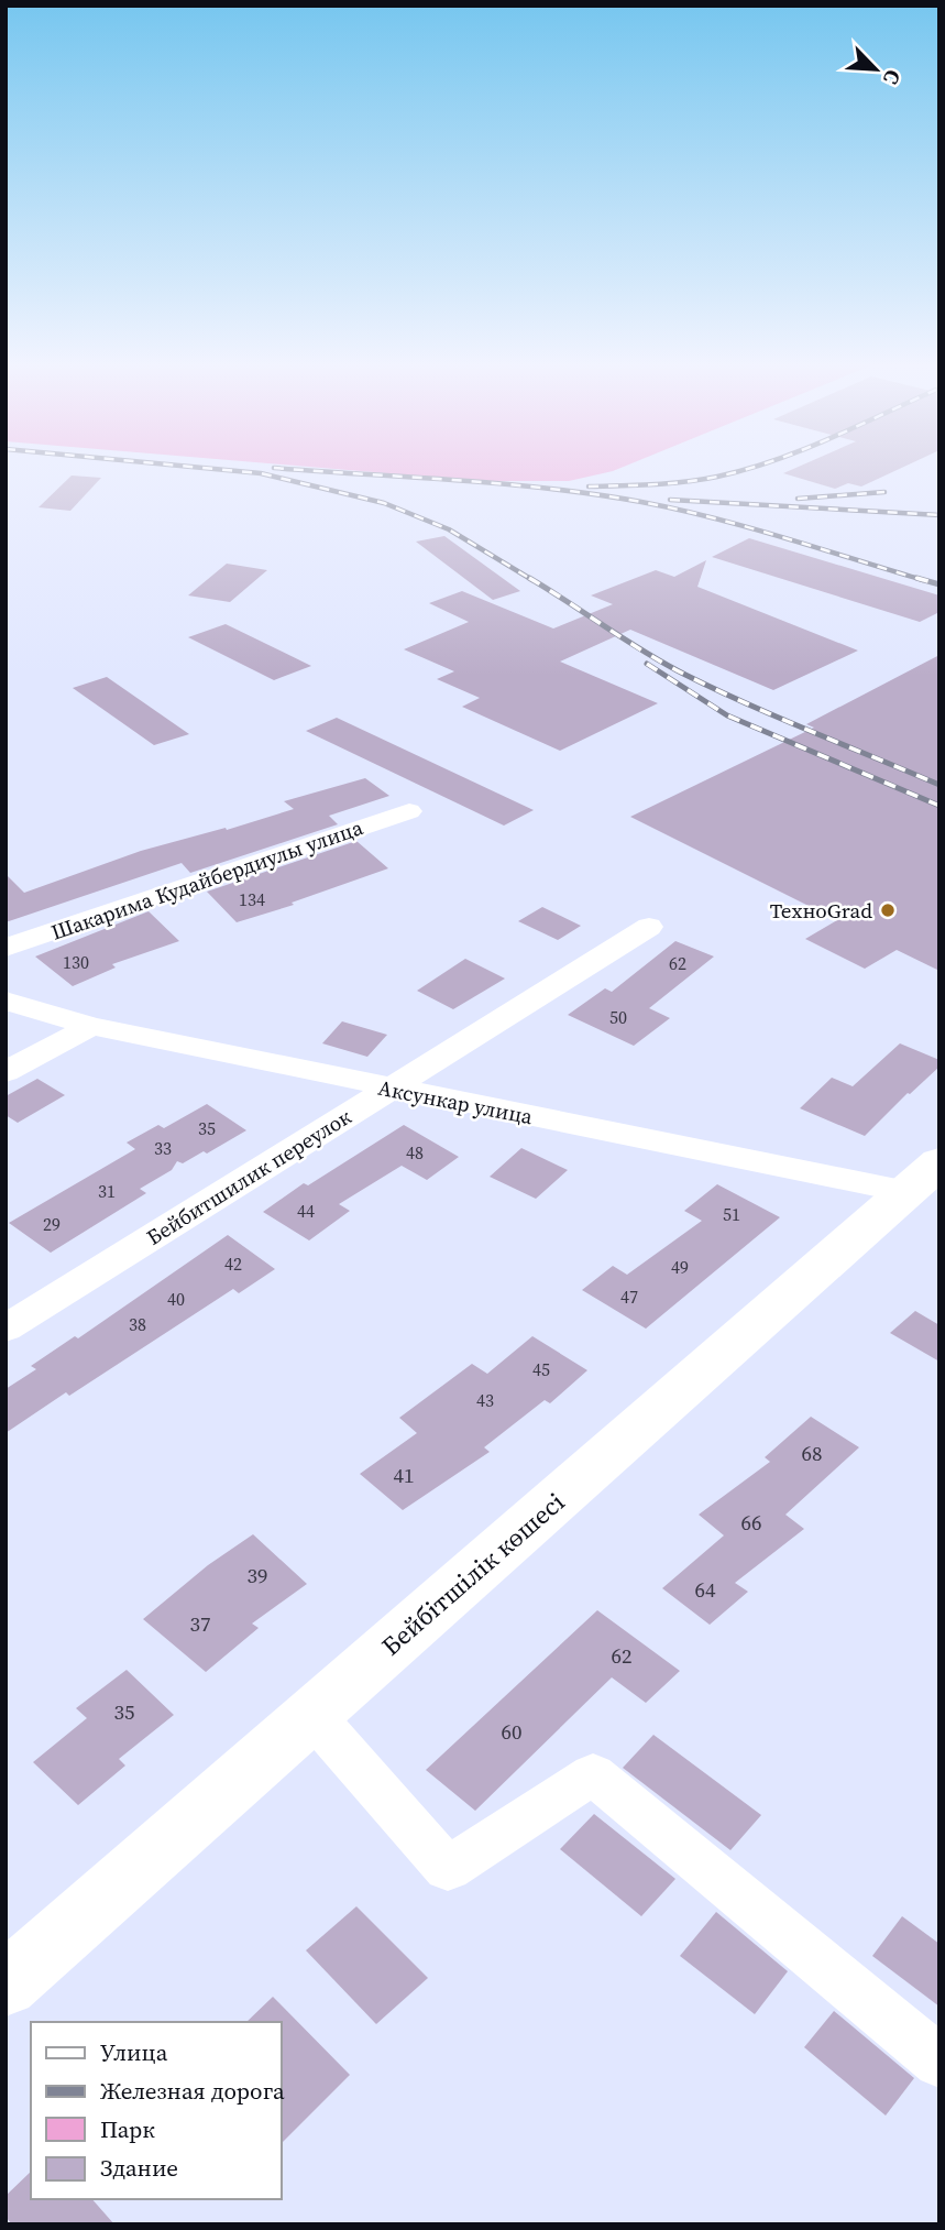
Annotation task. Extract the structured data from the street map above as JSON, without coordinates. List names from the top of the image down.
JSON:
{
  "streets": {
    "street": [
      "Шакарима Кудайбердиулы улица",
      "Аксункар улица",
      "Бейбитшилик переулок",
      "Бейбітшілік көшесі"
    ]
  },
  "crossings": [
    ["Аксункар улица", "Бейбитшилик переулок"],
    ["Аксункар улица", "Бейбітшілік көшесі"]
  ],
  "places": ["ТехноGrad"],
  "house_numbers": [
    "134",
    "130",
    "62",
    "50",
    "35",
    "33",
    "48",
    "31",
    "44",
    "51",
    "29",
    "42",
    "49",
    "47",
    "40",
    "38",
    "45",
    "43",
    "68",
    "41",
    "66",
    "39",
    "64",
    "37",
    "62",
    "35",
    "60"
  ],
  "legend": [
    "Улица",
    "Железная дорога",
    "Парк",
    "Здание"
  ],
  "north": "bottom right"
}
